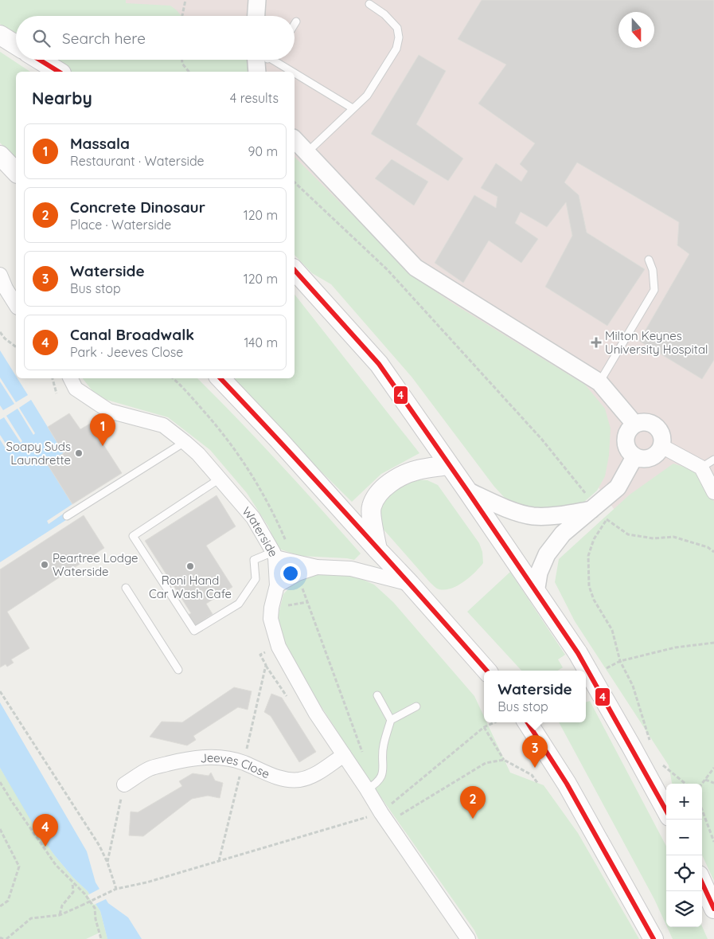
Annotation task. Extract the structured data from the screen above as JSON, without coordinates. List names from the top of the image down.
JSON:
{
  "streets": {
    "street": ["Waterside", "Jeeves Close"]
  },
  "crossings": [
    ["Waterside", "Jeeves Close"]
  ],
  "places": {
    "health": ["Milton Keynes University Hospital"],
    "other": ["Soapy Suds Laundrette", "Peartree Lodge Waterside", "Roni Hand Car Wash Cafe"]
  },
  "lines": ["transit line 4"],
  "north": "bottom",
  "page": {
    "search": "Search here",
    "heading": ["Nearby", "4 results"],
    "list": [
      {
        "mark": "1",
        "name": "Massala",
        "note": "Restaurant · Waterside",
        "value": "90 m"
      },
      {
        "mark": "2",
        "name": "Concrete Dinosaur",
        "note": "Place · Waterside",
        "value": "120 m"
      },
      {
        "mark": "3",
        "name": "Waterside",
        "note": "Bus stop",
        "value": "120 m"
      },
      {
        "mark": "4",
        "name": "Canal Broadwalk",
        "note": "Park · Jeeves Close",
        "value": "140 m"
      }
    ],
    "pins": [
      "1",
      "3",
      "2",
      "4"
    ],
    "popup": ["Waterside", "Bus stop"],
    "map_buttons": ["+", "−"]
  }
}
